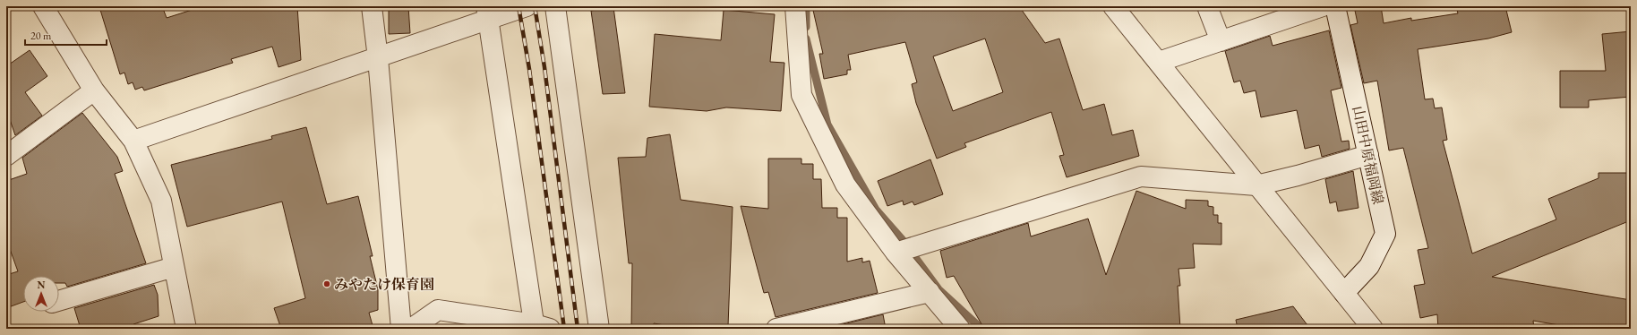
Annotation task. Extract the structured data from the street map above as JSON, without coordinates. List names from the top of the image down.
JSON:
{
  "streets": {
    "street": ["山田中原福岡線"]
  },
  "places": ["みやたけ保育園"],
  "scale_bar": "20 m",
  "north": "top"
}
